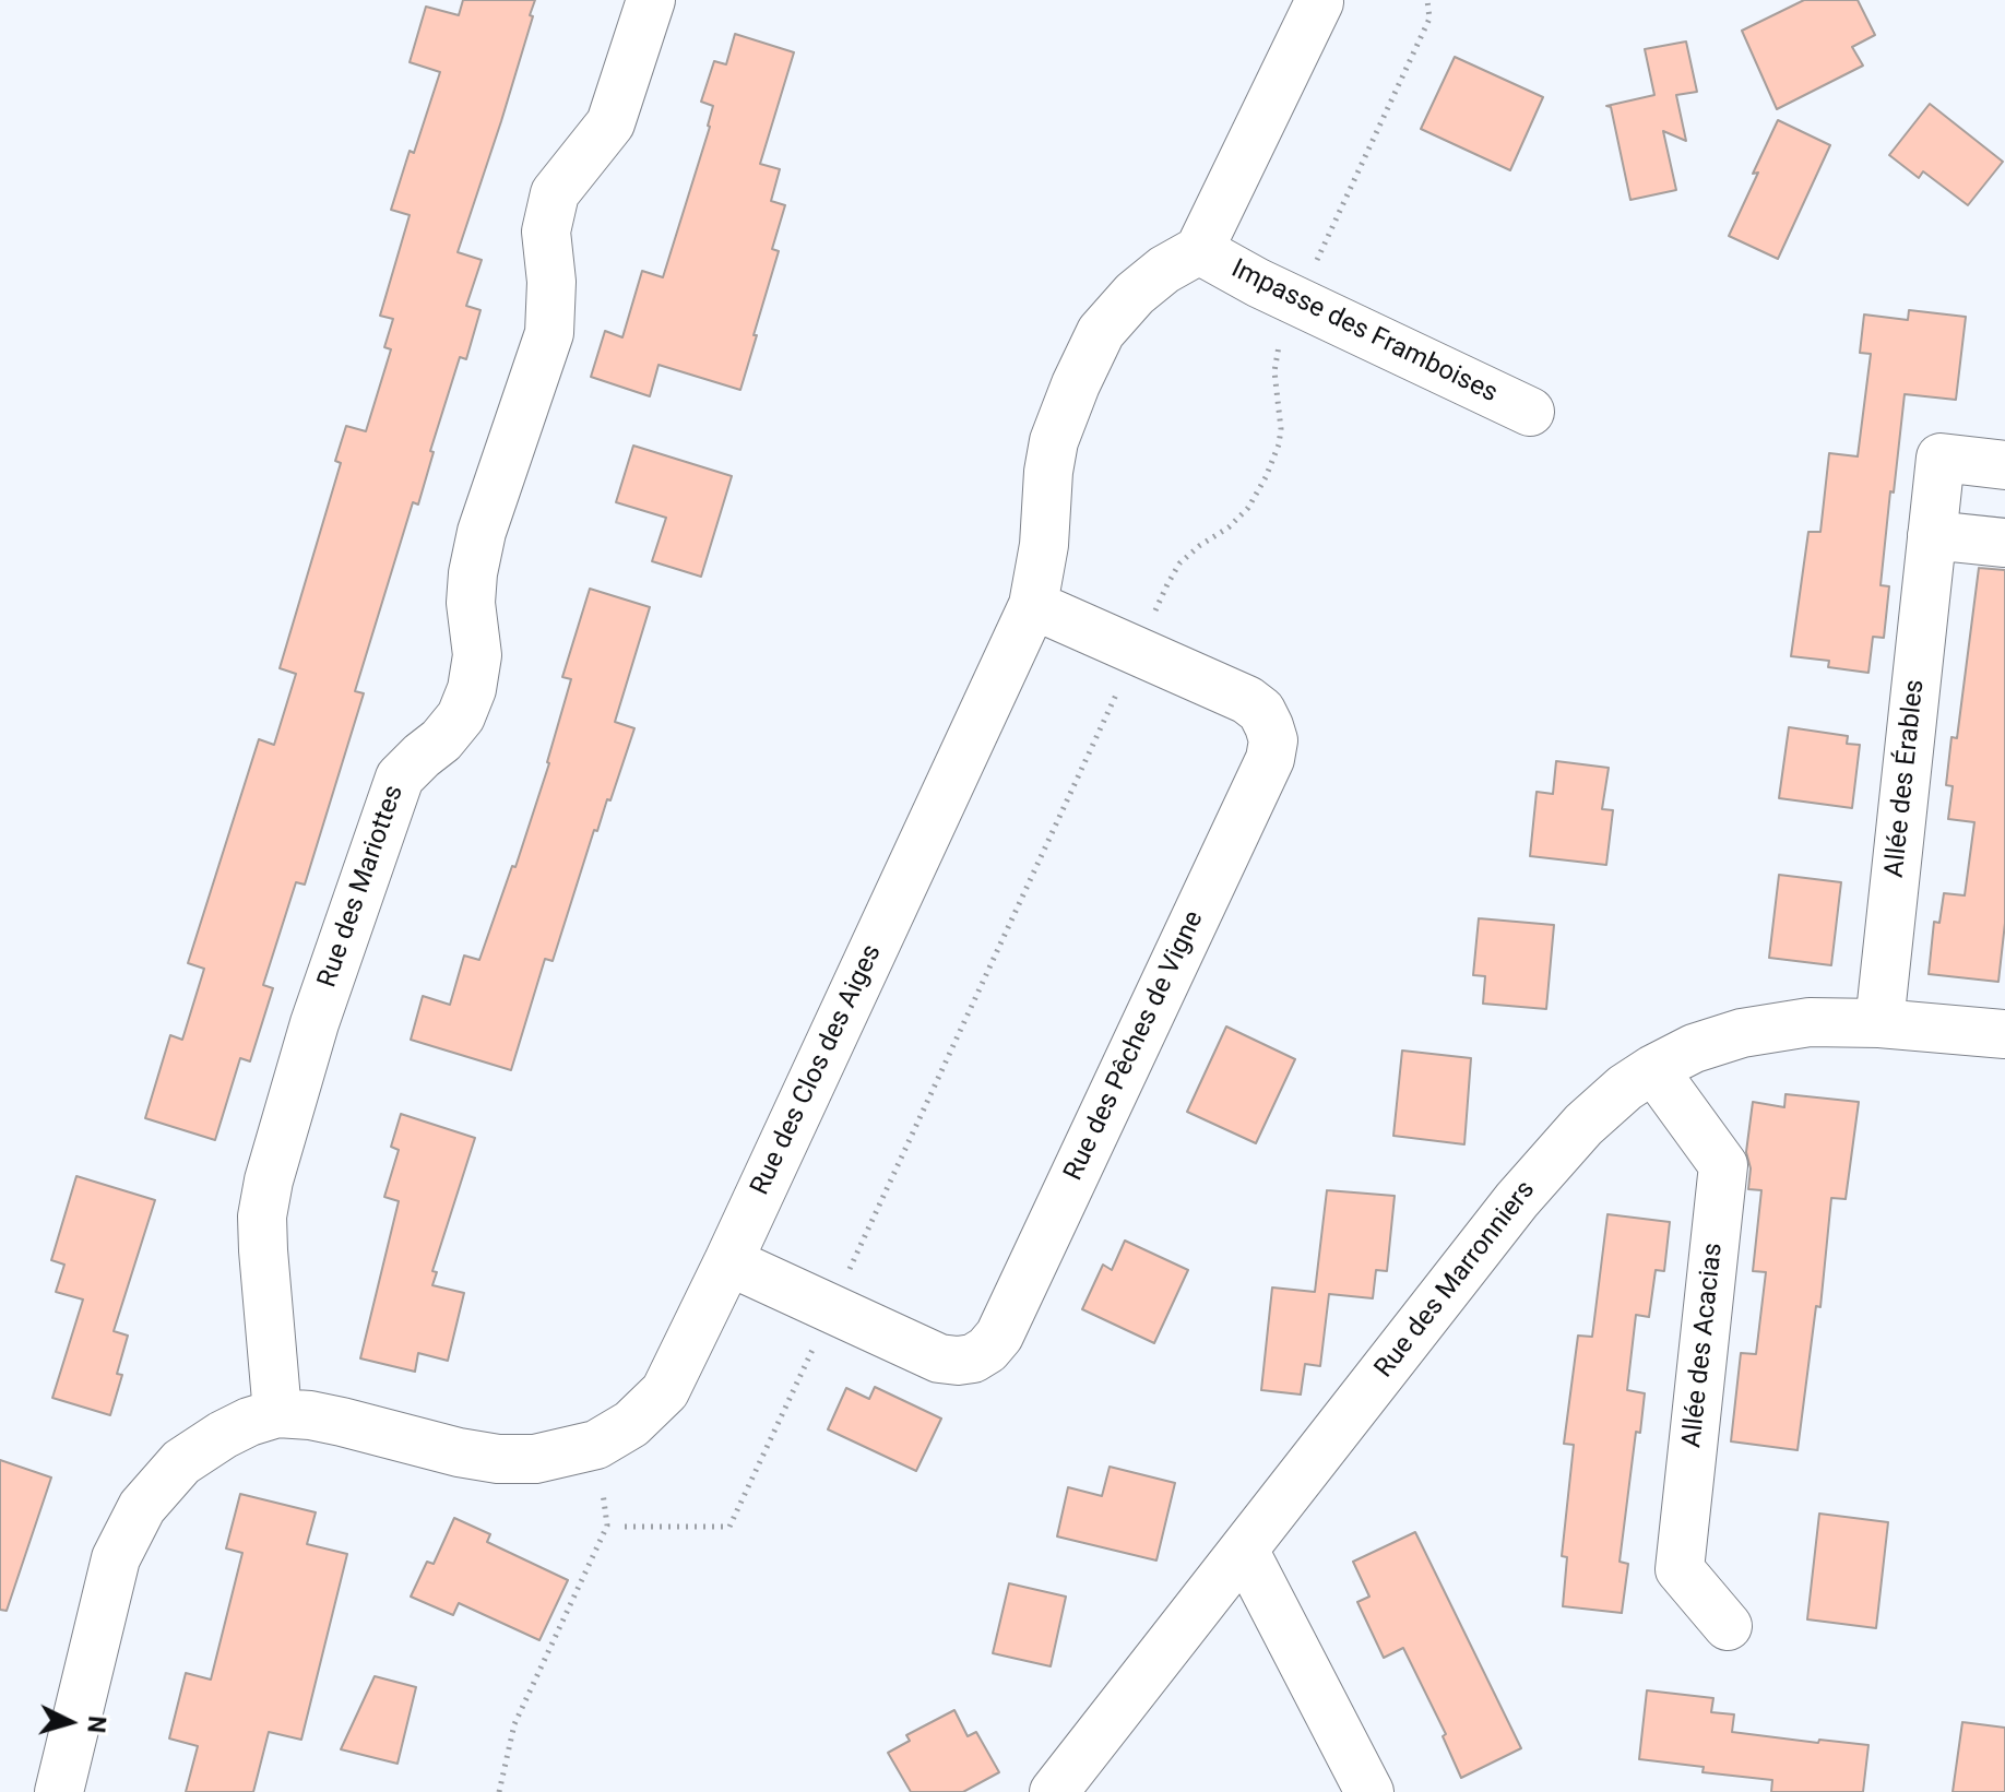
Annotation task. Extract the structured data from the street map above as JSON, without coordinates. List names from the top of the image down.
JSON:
{
  "streets": {
    "street": [
      "Impasse des Framboises",
      "Allée des Érables",
      "Rue des Mariottes",
      "Rue des Pêches de Vigne",
      "Rue des Clos des Aiges",
      "Rue des Marronniers",
      "Allée des Acacias"
    ]
  },
  "crossings": [
    ["Impasse des Framboises", "Rue des Clos des Aiges"],
    ["Allée des Érables", "Rue des Marronniers"],
    ["Rue des Mariottes", "Rue des Clos des Aiges"],
    ["Rue des Pêches de Vigne", "Rue des Clos des Aiges"],
    ["Rue des Marronniers", "Allée des Acacias"]
  ],
  "north": "right"
}
